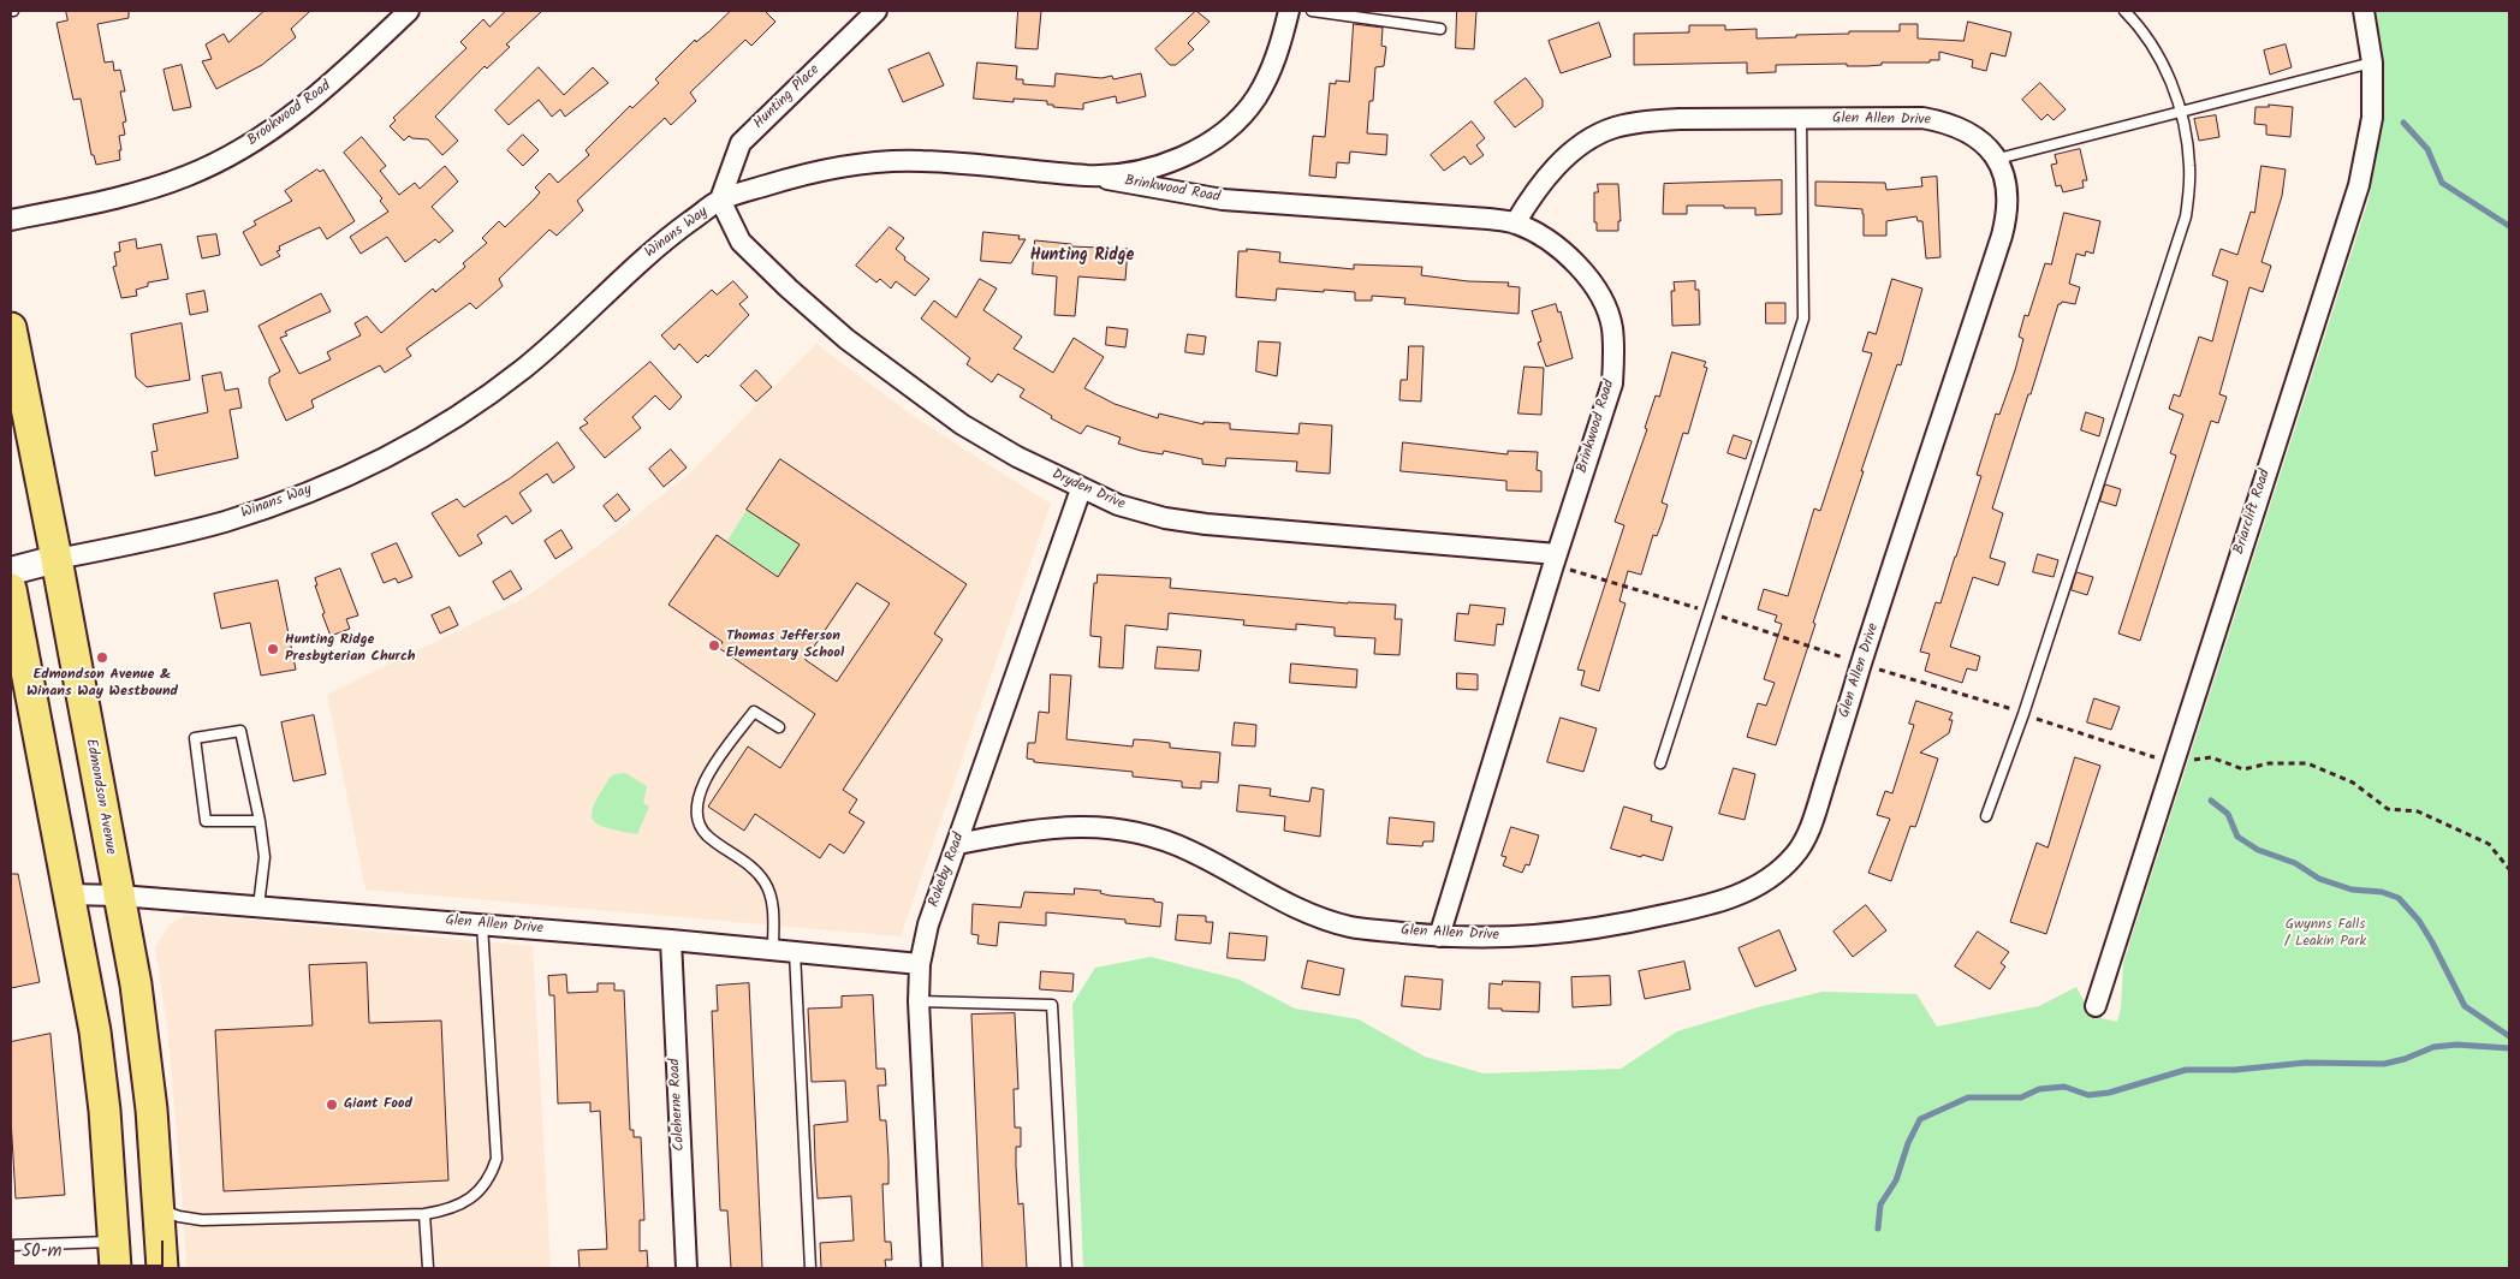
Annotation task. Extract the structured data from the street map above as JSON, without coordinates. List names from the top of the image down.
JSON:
{
  "streets": {
    "main road": ["Edmondson Avenue"],
    "street": [
      "Hunting Place",
      "Brookwood Road",
      "Glen Allen Drive",
      "Brinkwood Road",
      "Winans Way",
      "Dryden Drive",
      "Briarclift Road",
      "Rokeby Road",
      "Coleherne Road"
    ]
  },
  "crossings": [
    ["Hunting Place", "Winans Way"],
    ["Hunting Place", "Dryden Drive"],
    ["Glen Allen Drive", "Brinkwood Road"],
    ["Glen Allen Drive", "Edmondson Avenue"],
    ["Glen Allen Drive", "Rokeby Road"],
    ["Glen Allen Drive", "Coleherne Road"],
    ["Brinkwood Road", "Winans Way"],
    ["Brinkwood Road", "Dryden Drive"],
    ["Winans Way", "Dryden Drive"],
    ["Winans Way", "Edmondson Avenue"],
    ["Dryden Drive", "Rokeby Road"]
  ],
  "districts": ["Hunting Ridge"],
  "parks": ["Gwynns Falls / Leakin Park"],
  "places": [
    "Thomas Jefferson Elementary School",
    "Hunting Ridge Presbyterian Church",
    "Edmondson Avenue & Winans Way Westbound",
    "Giant Food"
  ],
  "scale_bar": "50 m"
}
